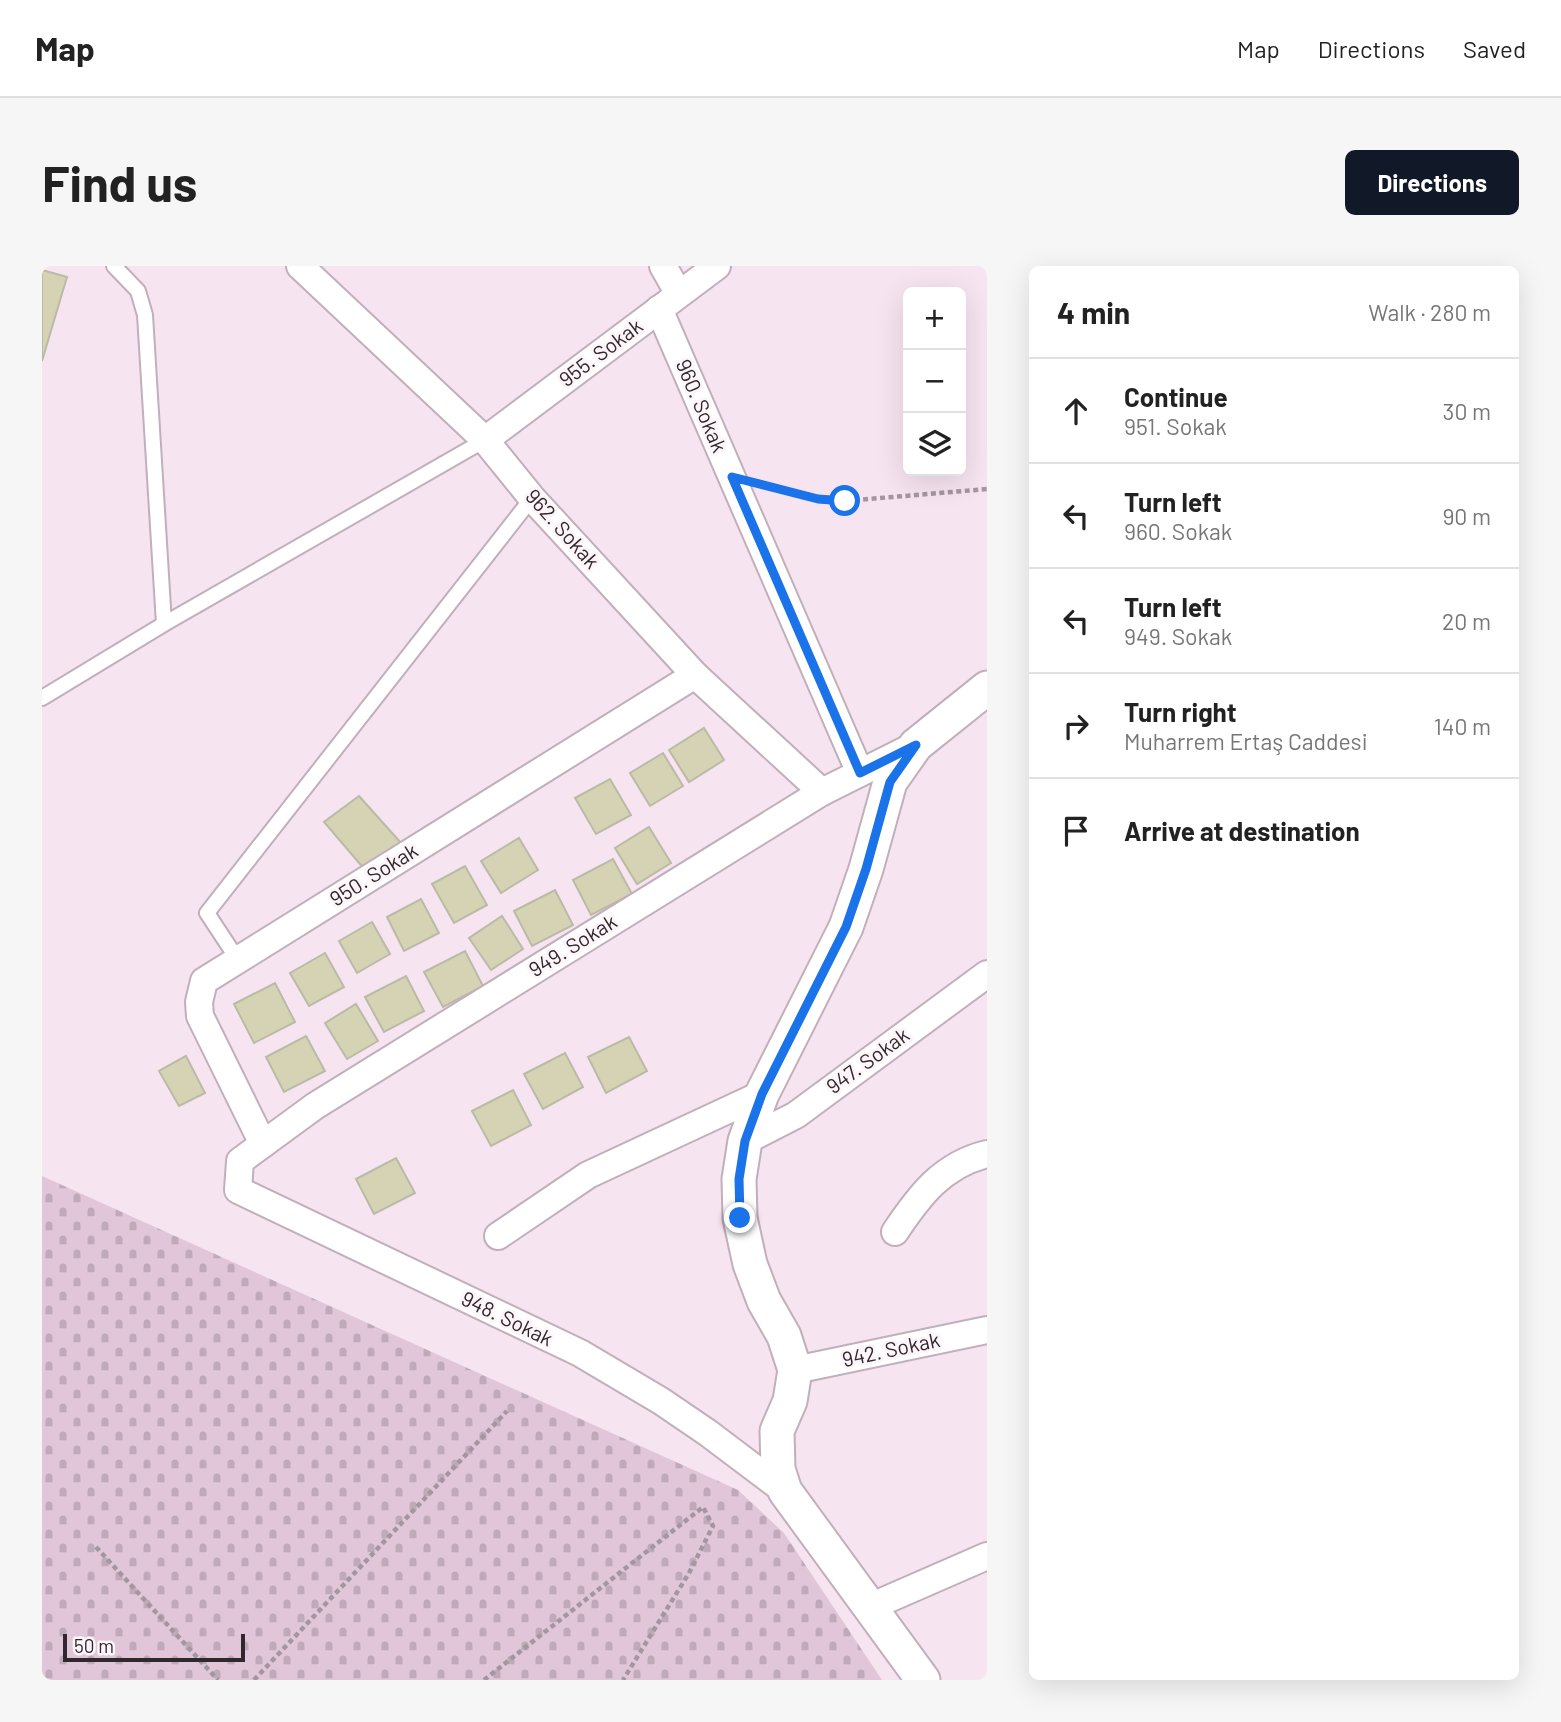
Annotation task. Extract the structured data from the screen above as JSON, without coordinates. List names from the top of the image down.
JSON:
{
  "streets": {
    "street": [
      "955. Sokak",
      "960. Sokak",
      "962. Sokak",
      "950. Sokak",
      "949. Sokak",
      "947. Sokak",
      "948. Sokak",
      "942. Sokak"
    ]
  },
  "crossings": [
    ["955. Sokak", "960. Sokak"],
    ["955. Sokak", "962. Sokak"],
    ["960. Sokak", "949. Sokak"],
    ["962. Sokak", "950. Sokak"],
    ["962. Sokak", "949. Sokak"],
    ["950. Sokak", "949. Sokak"],
    ["949. Sokak", "948. Sokak"]
  ],
  "scale_bar": "50 m",
  "page": {
    "header": "Map",
    "nav": ["Map", "Directions", "Saved"],
    "buttons": "Directions",
    "title": "Find us",
    "heading": ["4 min", "Walk · 280 m"],
    "map_buttons": ["+", "−"],
    "list": [
      ["Continue", "951. Sokak", "30 m"],
      ["Turn left", "960. Sokak", "90 m"],
      ["Turn left", "949. Sokak", "20 m"],
      ["Turn right", "Muharrem Ertaş Caddesi", "140 m"],
      "Arrive at destination"
    ],
    "scale": "50 m"
  }
}
